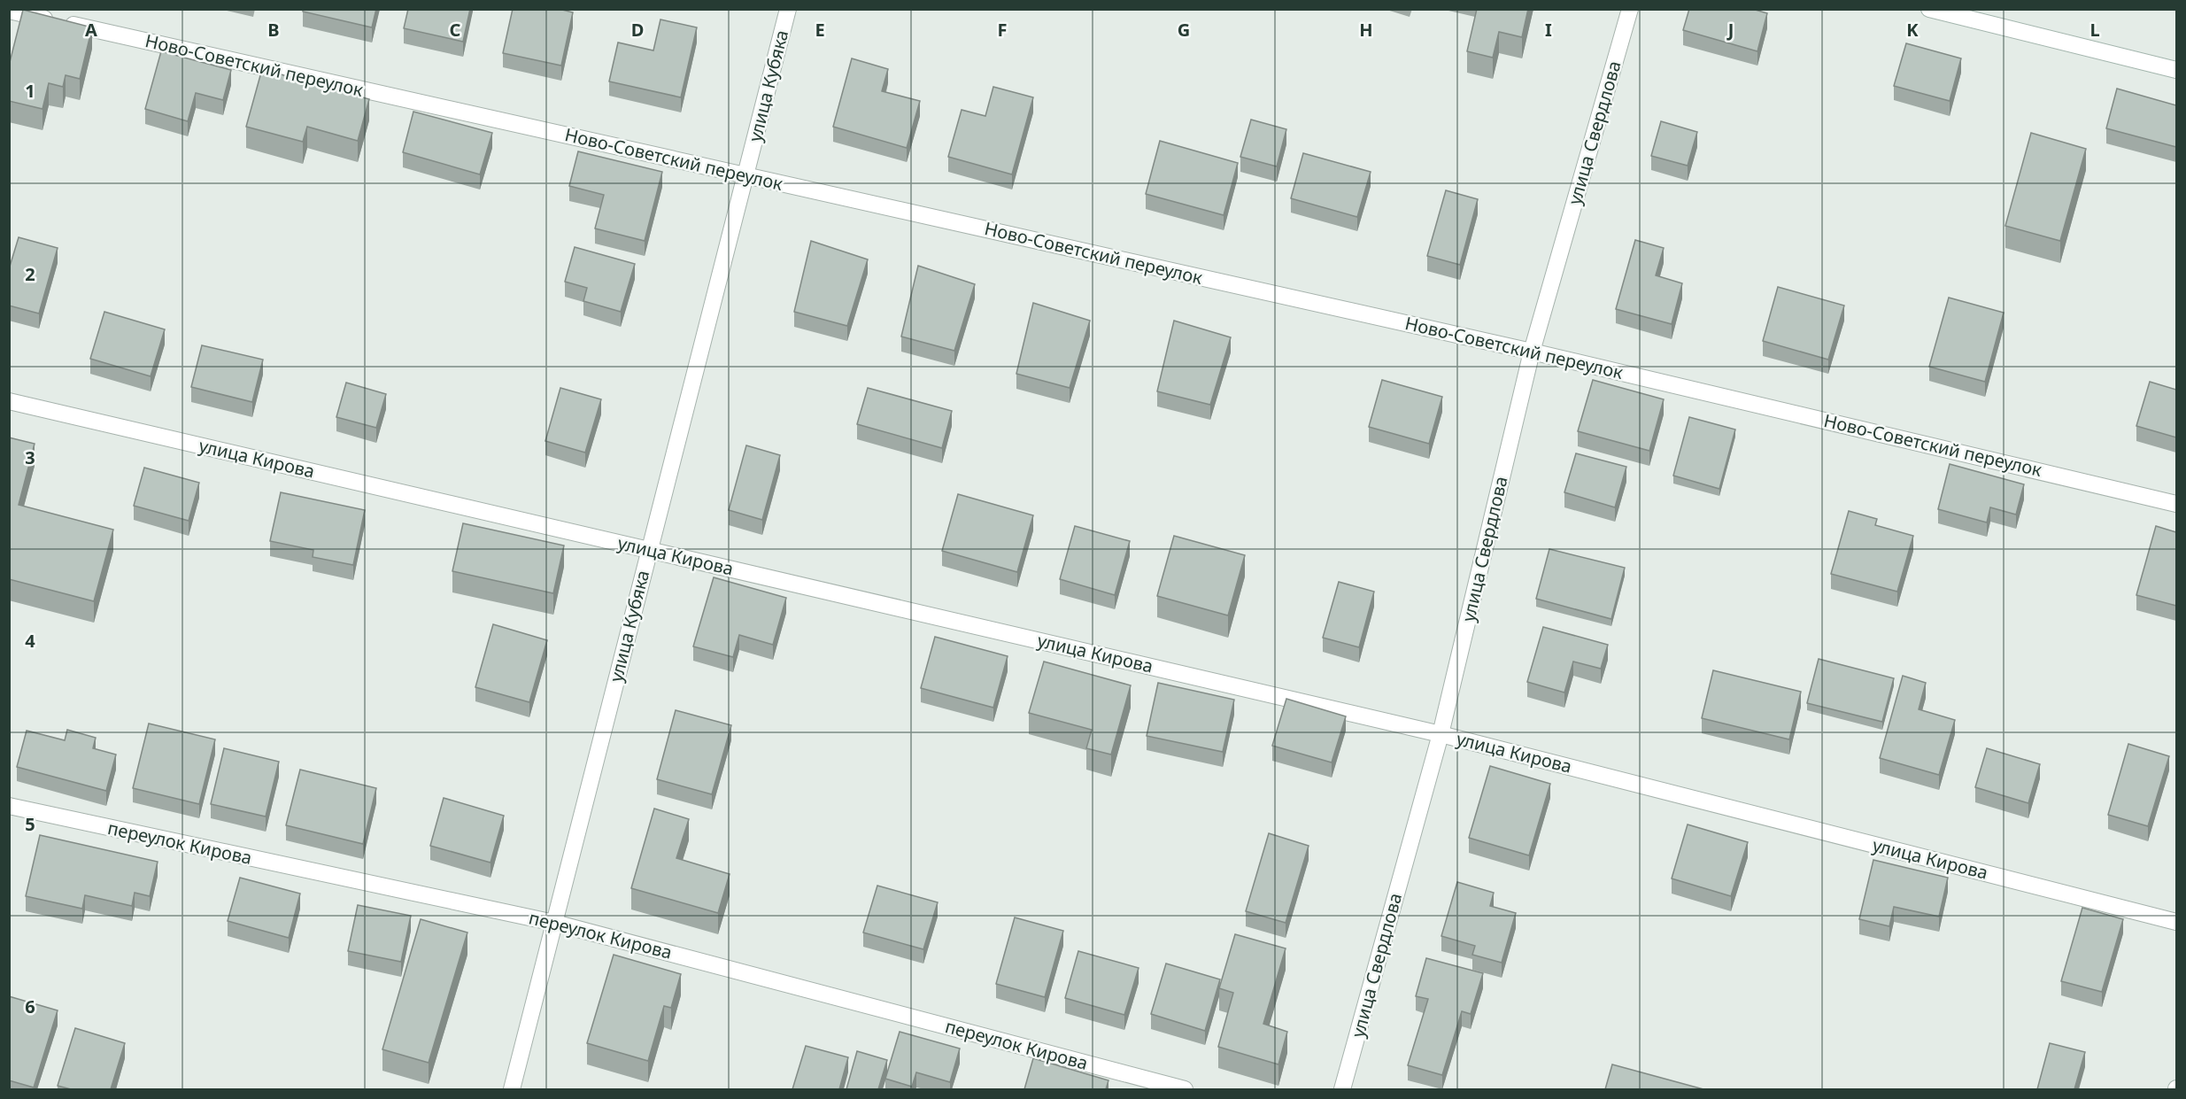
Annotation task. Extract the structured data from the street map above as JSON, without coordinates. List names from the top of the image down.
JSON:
{
  "streets": {
    "street": [
      "Ново-Советский переулок",
      "улица Кубяка",
      "улица Свердлова",
      "улица Кирова",
      "переулок Кирова"
    ]
  },
  "crossings": [
    ["Ново-Советский переулок", "улица Кубяка"],
    ["Ново-Советский переулок", "улица Свердлова"],
    ["улица Кубяка", "улица Кирова"],
    ["улица Кубяка", "переулок Кирова"],
    ["улица Свердлова", "улица Кирова"]
  ],
  "grid": {
    "columns": [
      "A",
      "B",
      "C",
      "D",
      "E",
      "F",
      "G",
      "H",
      "I",
      "J",
      "K",
      "L"
    ],
    "rows": [
      "1",
      "2",
      "3",
      "4",
      "5",
      "6"
    ]
  }
}
